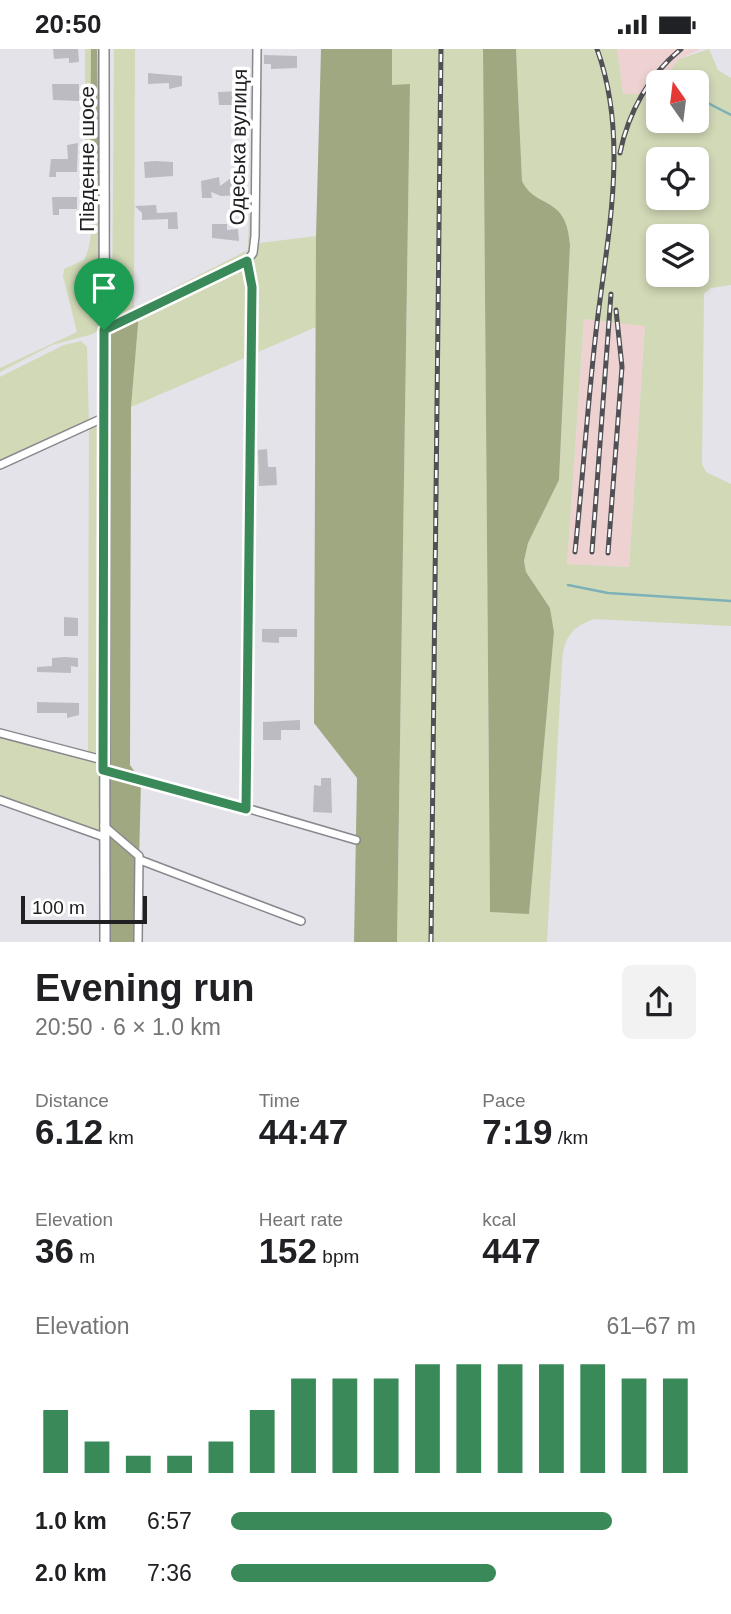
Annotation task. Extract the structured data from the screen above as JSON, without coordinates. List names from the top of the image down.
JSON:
{
  "streets": {
    "street": ["Одеська вулиця", "Південне шосе"]
  },
  "scale_bar": "100 m",
  "north": "top",
  "page": {
    "status": "20:50",
    "scale": "100 m",
    "heading": ["Evening run", "20:50 · 6 × 1.0 km"],
    "stats": [
      ["Distance", "6.12 km"],
      ["Time", "44:47"],
      ["Pace", "7:19 /km"],
      ["Elevation", "36 m"],
      ["Heart rate", "152 bpm"],
      ["kcal", "447"]
    ],
    "chart": ["Elevation", "61–67 m"],
    "list": [
      {
        "name": "1.0 km",
        "note": "6:57"
      },
      {
        "name": "2.0 km",
        "note": "7:36"
      }
    ]
  }
}
